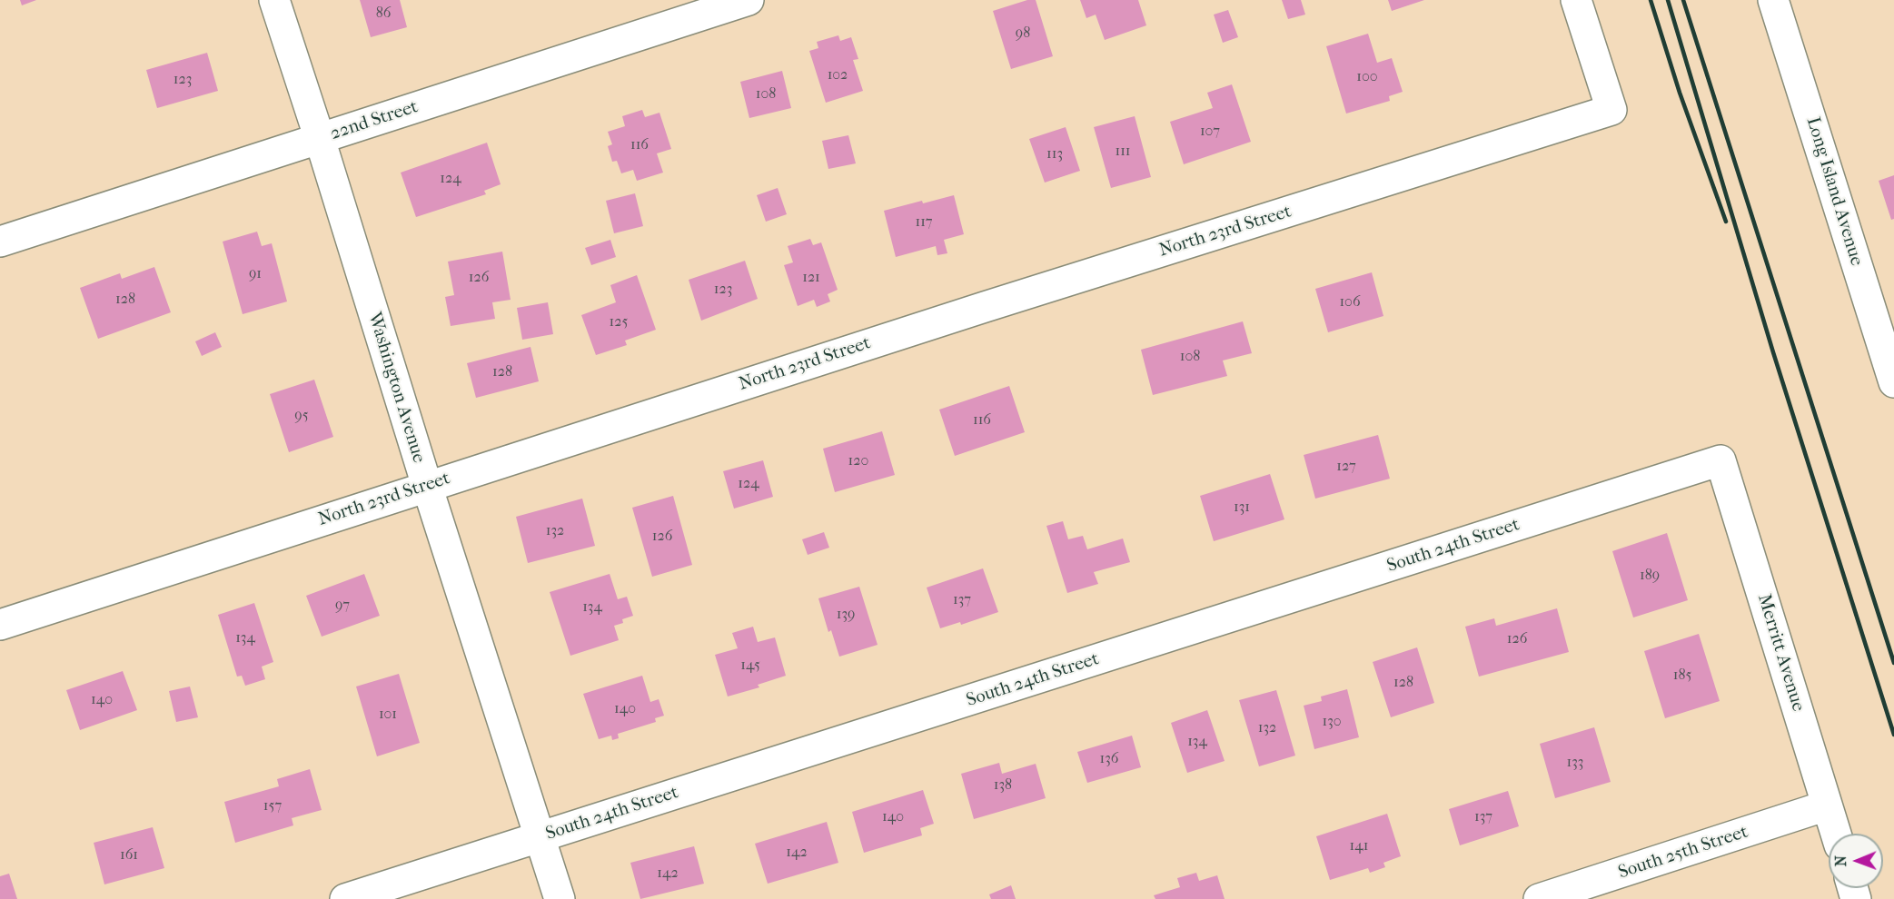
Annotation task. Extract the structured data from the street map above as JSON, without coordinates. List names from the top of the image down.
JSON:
{
  "streets": {
    "street": [
      "22nd Street",
      "Long Island Avenue",
      "North 23rd Street",
      "Washington Avenue",
      "South 24th Street",
      "Merritt Avenue",
      "South 25th Street"
    ]
  },
  "crossings": [
    ["22nd Street", "Washington Avenue"],
    ["North 23rd Street", "Washington Avenue"],
    ["Washington Avenue", "South 24th Street"],
    ["South 24th Street", "Merritt Avenue"],
    ["Merritt Avenue", "South 25th Street"]
  ],
  "house_numbers": [
    "86",
    "98",
    "102",
    "100",
    "123",
    "108",
    "107",
    "116",
    "111",
    "113",
    "124",
    "117",
    "91",
    "126",
    "121",
    "123",
    "128",
    "106",
    "125",
    "108",
    "128",
    "95",
    "116",
    "120",
    "127",
    "124",
    "131",
    "132",
    "126",
    "189",
    "137",
    "97",
    "134",
    "139",
    "134",
    "126",
    "145",
    "185",
    "128",
    "140",
    "140",
    "101",
    "130",
    "132",
    "134",
    "136",
    "133",
    "138",
    "157",
    "140",
    "137",
    "141",
    "142",
    "161",
    "142"
  ],
  "north": "left"
}
